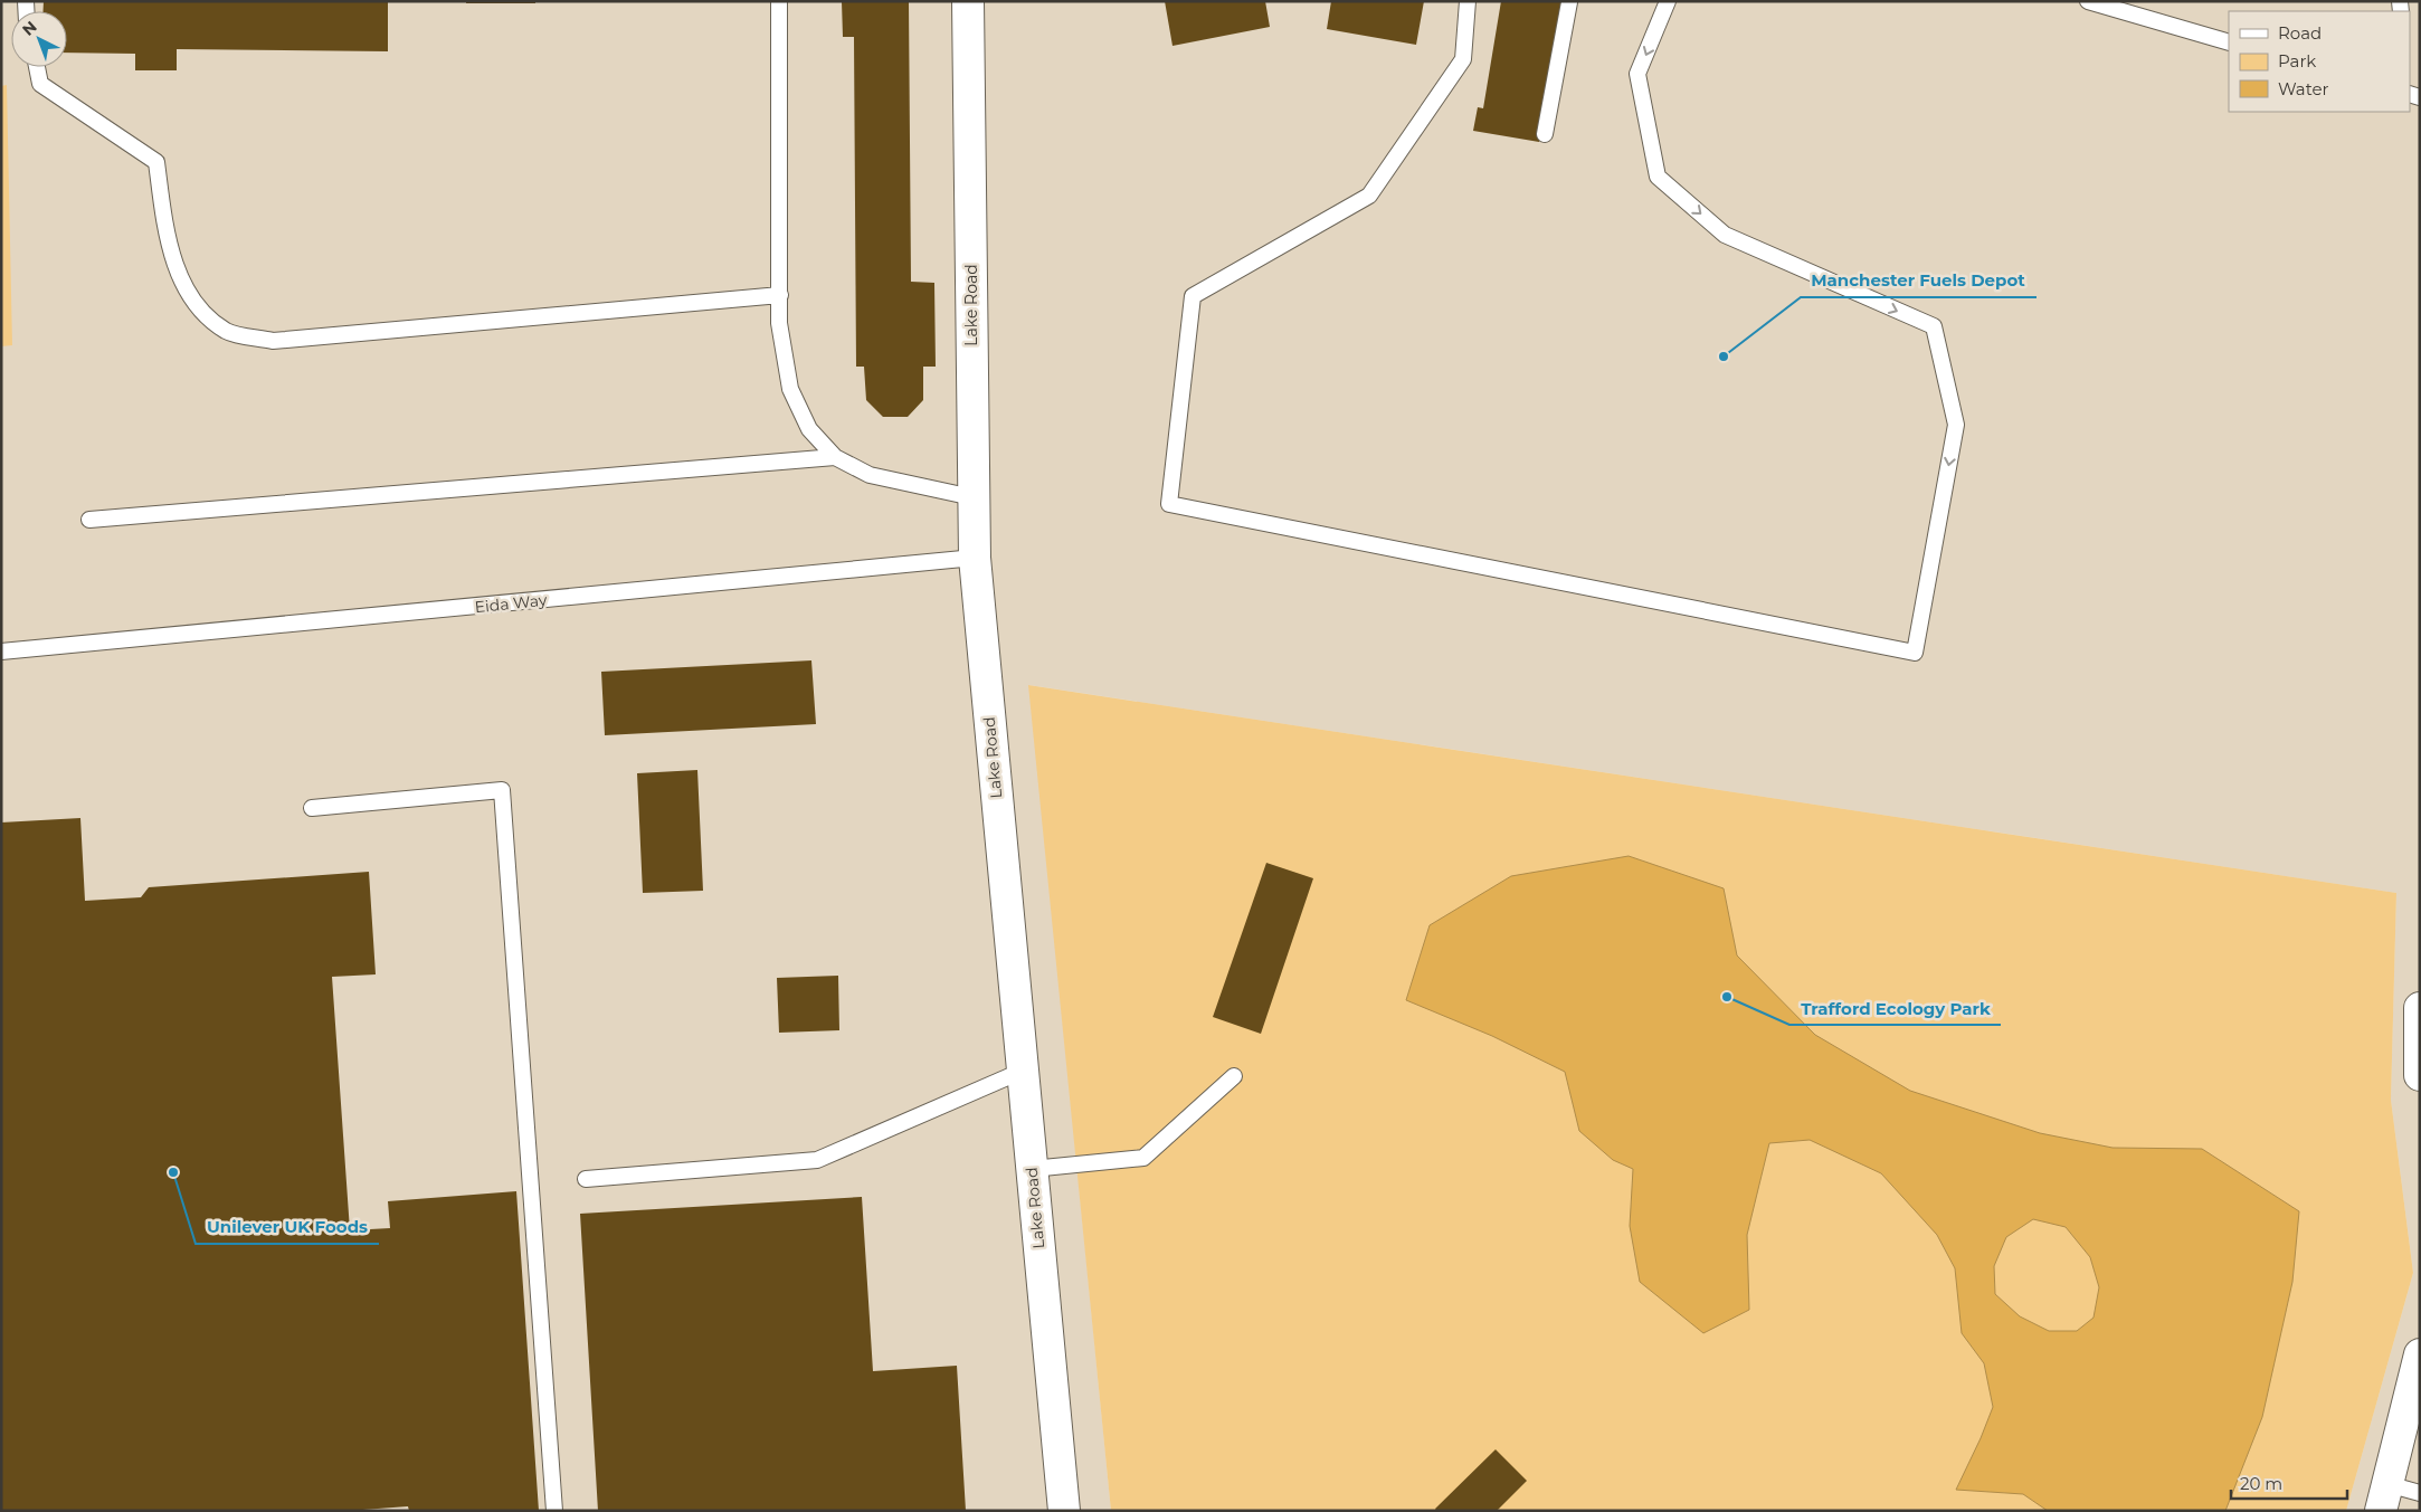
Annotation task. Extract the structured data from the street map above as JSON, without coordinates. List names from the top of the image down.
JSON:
{
  "streets": {
    "street": ["Lake Road"],
    "lane": ["Eida Way"]
  },
  "crossings": [
    ["Lake Road", "Eida Way"]
  ],
  "places": ["Manchester Fuels Depot", "Trafford Ecology Park", "Unilever UK Foods"],
  "legend": ["Road", "Park", "Water"],
  "scale_bar": "20 m",
  "north": "top left"
}
